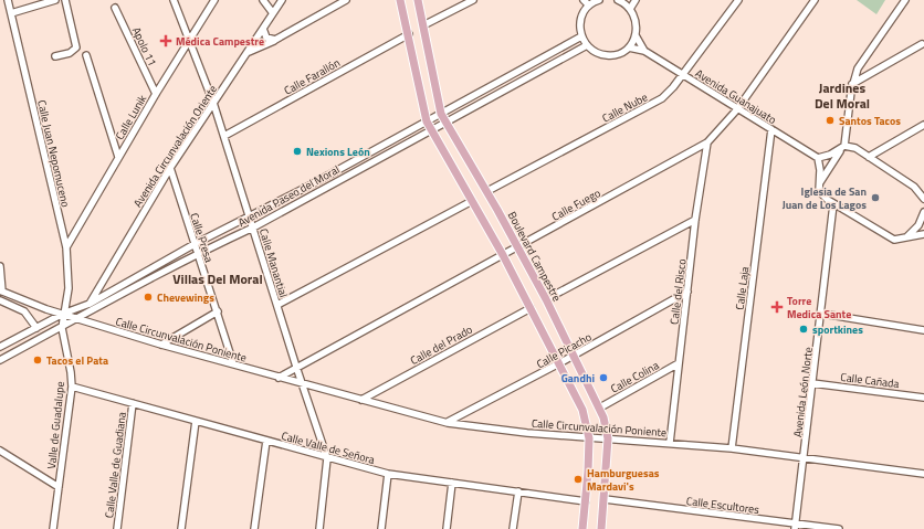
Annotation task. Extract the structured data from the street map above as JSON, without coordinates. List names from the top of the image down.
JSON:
{
  "streets": {
    "main road": ["Boulevard Campestre"],
    "street": [
      "Apolo 11",
      "Calle Farallón",
      "Avenida Guanajuato",
      "Calle Nube",
      "Calle Lunik",
      "Avenida Circunvalación Oriente",
      "Calle Juan Nepomuceno",
      "Avenida Paseo del Moral",
      "Calle Fuego",
      "Calle Presa",
      "Calle Manantial",
      "Calle Laja",
      "Calle del Risco",
      "Calle Circunvalación Poniente",
      "Calle del Prado",
      "Calle Picacho",
      "Calle Colina",
      "Calle Cañada",
      "Avenida León Norte",
      "Valle de Guadalupe",
      "Calle Valle de Señora",
      "Calle Valle de Guadiana",
      "Calle Escultores"
    ]
  },
  "crossings": [
    ["Apolo 11", "Calle Lunik"],
    ["Calle Farallón", "Calle Manantial"],
    ["Avenida Guanajuato", "Calle Nube"],
    ["Avenida Guanajuato", "Calle Fuego"],
    ["Avenida Guanajuato", "Calle Laja"],
    ["Calle Nube", "Boulevard Campestre"],
    ["Calle Lunik", "Calle Juan Nepomuceno"],
    ["Calle Lunik", "Calle Manantial"],
    ["Avenida Circunvalación Oriente", "Avenida Paseo del Moral"],
    ["Avenida Circunvalación Oriente", "Calle Presa"],
    ["Avenida Circunvalación Oriente", "Calle Manantial"],
    ["Calle Juan Nepomuceno", "Avenida Paseo del Moral"],
    ["Calle Juan Nepomuceno", "Calle Circunvalación Poniente"],
    ["Calle Juan Nepomuceno", "Valle de Guadalupe"],
    ["Avenida Paseo del Moral", "Calle Presa"],
    ["Avenida Paseo del Moral", "Boulevard Campestre"],
    ["Avenida Paseo del Moral", "Calle Manantial"],
    ["Avenida Paseo del Moral", "Calle Circunvalación Poniente"],
    ["Avenida Paseo del Moral", "Valle de Guadalupe"],
    ["Calle Fuego", "Boulevard Campestre"],
    ["Calle Fuego", "Calle Manantial"],
    ["Calle Fuego", "Calle del Risco"],
    ["Calle Presa", "Calle Circunvalación Poniente"],
    ["Boulevard Campestre", "Calle Circunvalación Poniente"],
    ["Boulevard Campestre", "Calle Picacho"],
    ["Boulevard Campestre", "Calle Colina"],
    ["Boulevard Campestre", "Calle Escultores"],
    ["Calle Manantial", "Calle Circunvalación Poniente"],
    ["Calle Manantial", "Calle Valle de Señora"],
    ["Calle Laja", "Calle Circunvalación Poniente"],
    ["Calle del Risco", "Calle Circunvalación Poniente"],
    ["Calle del Risco", "Calle Picacho"],
    ["Calle del Risco", "Calle Colina"],
    ["Calle Circunvalación Poniente", "Calle del Prado"],
    ["Calle Circunvalación Poniente", "Calle Picacho"],
    ["Calle Circunvalación Poniente", "Avenida León Norte"],
    ["Calle Circunvalación Poniente", "Valle de Guadalupe"],
    ["Calle Cañada", "Avenida León Norte"],
    ["Avenida León Norte", "Calle Escultores"],
    ["Valle de Guadalupe", "Calle Valle de Señora"],
    ["Calle Valle de Señora", "Calle Valle de Guadiana"]
  ],
  "districts": ["Jardines Del Moral", "Villas Del Moral"],
  "places": {
    "health": ["Médica Campestre", "Torre Medica Sante"],
    "other": [
      "Santos Tacos",
      "Nexions León",
      "Iglesia de San Juan de Los Lagos",
      "Chevewings",
      "sportkines",
      "Tacos el Pata",
      "Gandhi",
      "Hamburguesas Mardavi's"
    ]
  }
}
